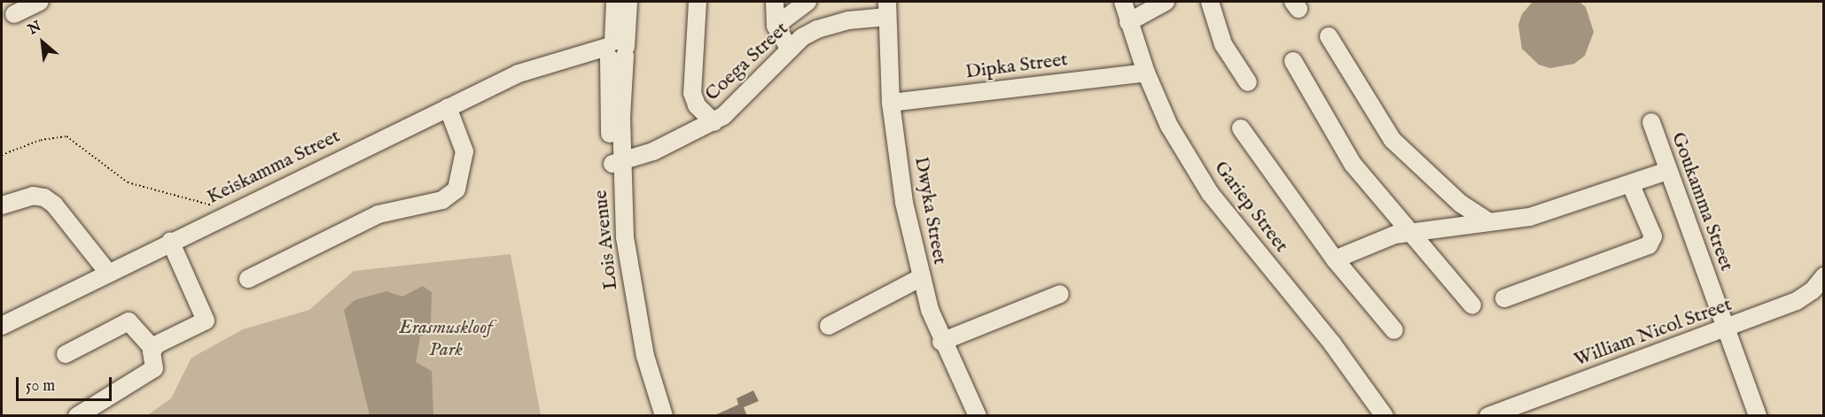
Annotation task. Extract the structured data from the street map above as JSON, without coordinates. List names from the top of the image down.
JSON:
{
  "streets": {
    "street": [
      "Coega Street",
      "Dipka Street",
      "Keiskamma Street",
      "Goukamma Street",
      "Gariep Street",
      "Dwyka Street",
      "Lois Avenue",
      "William Nicol Street"
    ]
  },
  "crossings": [
    ["Coega Street", "Dwyka Street"],
    ["Coega Street", "Lois Avenue"],
    ["Dipka Street", "Gariep Street"],
    ["Dipka Street", "Dwyka Street"],
    ["Keiskamma Street", "Lois Avenue"],
    ["Goukamma Street", "William Nicol Street"]
  ],
  "parks": ["Erasmuskloof Park"],
  "scale_bar": "50 m",
  "north": "top left"
}
